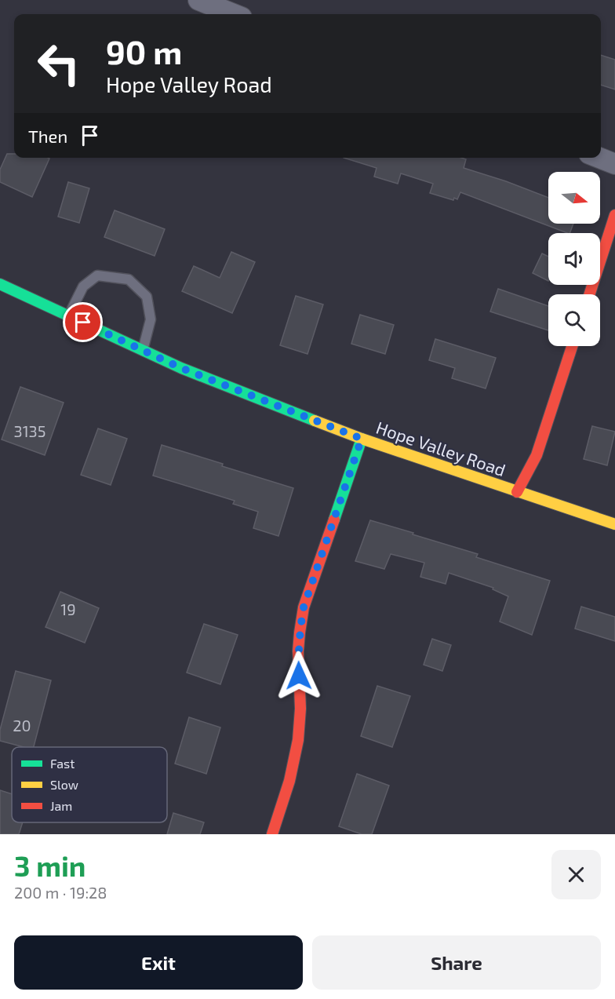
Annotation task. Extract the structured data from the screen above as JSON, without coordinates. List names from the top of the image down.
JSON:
{
  "streets": {
    "main road": ["Hope Valley Road"]
  },
  "house_numbers": ["3135", "19", "20"],
  "legend": ["Fast", "Slow", "Jam"],
  "north": "right",
  "page": {
    "turn": ["90 m", "Hope Valley Road"],
    "then": "Then",
    "heading": ["3 min", "200 m · 19:28"],
    "buttons": ["Exit", "Share"]
  }
}
